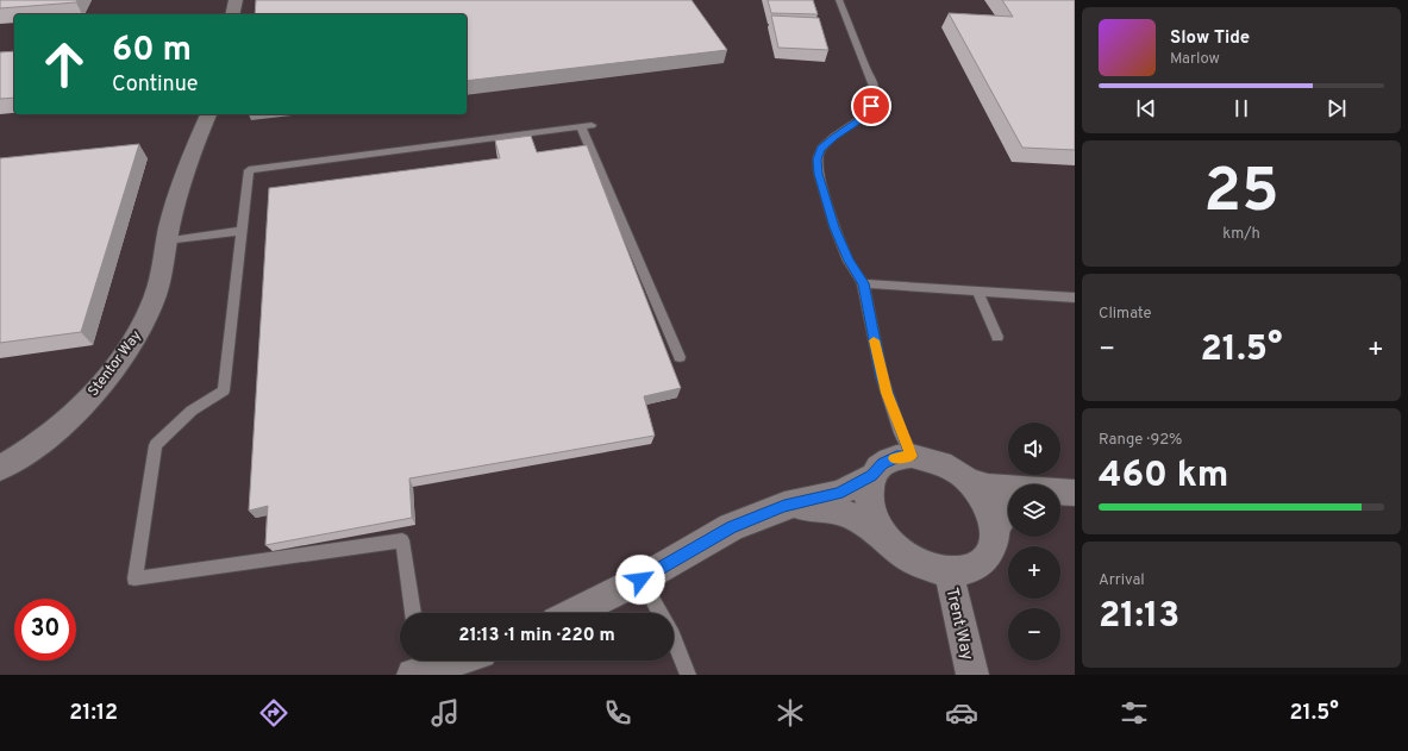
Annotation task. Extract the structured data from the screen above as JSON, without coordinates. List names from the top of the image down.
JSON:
{
  "streets": {
    "street": ["Stentor Way", "Trent Way"]
  },
  "page": {
    "turn": ["60 m", "Continue"],
    "song": ["Slow Tide", "Marlow"],
    "tile": [
      ["25", "km/h"],
      "Climate",
      ["Range · 92%", "460 km"],
      ["Arrival", "21:13"]
    ],
    "heat": ["−", "21.5°", "+"],
    "map_buttons": ["+", "−"],
    "limit": "30",
    "trip": "21:13 · 1 min · 220 m",
    "tabs": ["21:12", "21.5°"]
  }
}
